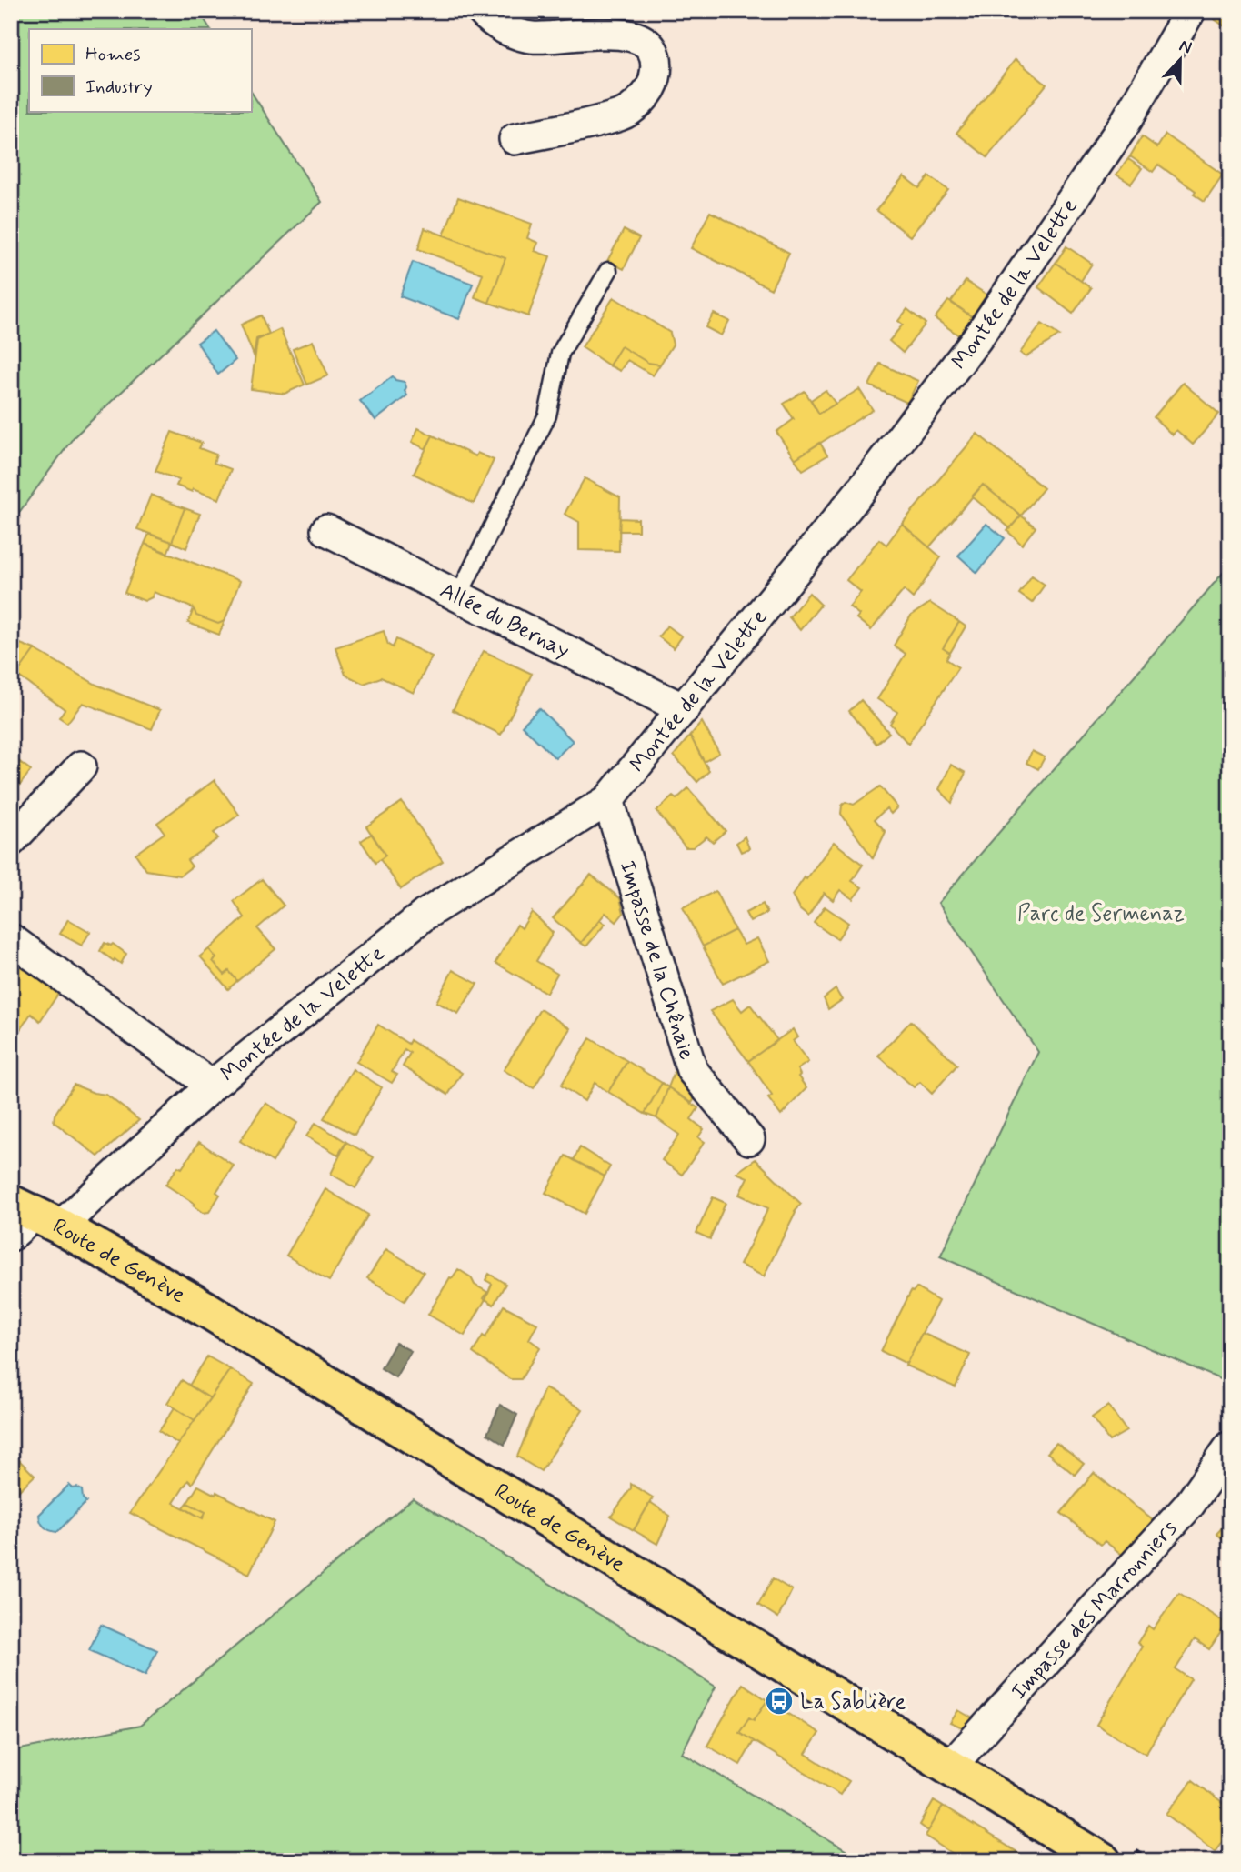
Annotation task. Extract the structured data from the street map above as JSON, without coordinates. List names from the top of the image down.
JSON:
{
  "streets": {
    "main road": ["Route de Genève"],
    "street": [
      "Montée de la Velette",
      "Allée du Bernay",
      "Impasse de la Chênaie",
      "Impasse des Marronniers"
    ]
  },
  "crossings": [
    ["Montée de la Velette", "Allée du Bernay"],
    ["Montée de la Velette", "Impasse de la Chênaie"],
    ["Montée de la Velette", "Route de Genève"],
    ["Route de Genève", "Impasse des Marronniers"]
  ],
  "parks": ["Parc de Sermenaz"],
  "places": {
    "bus stop": ["La Sablière"]
  },
  "legend": ["Homes", "Industry"],
  "north": "top"
}
